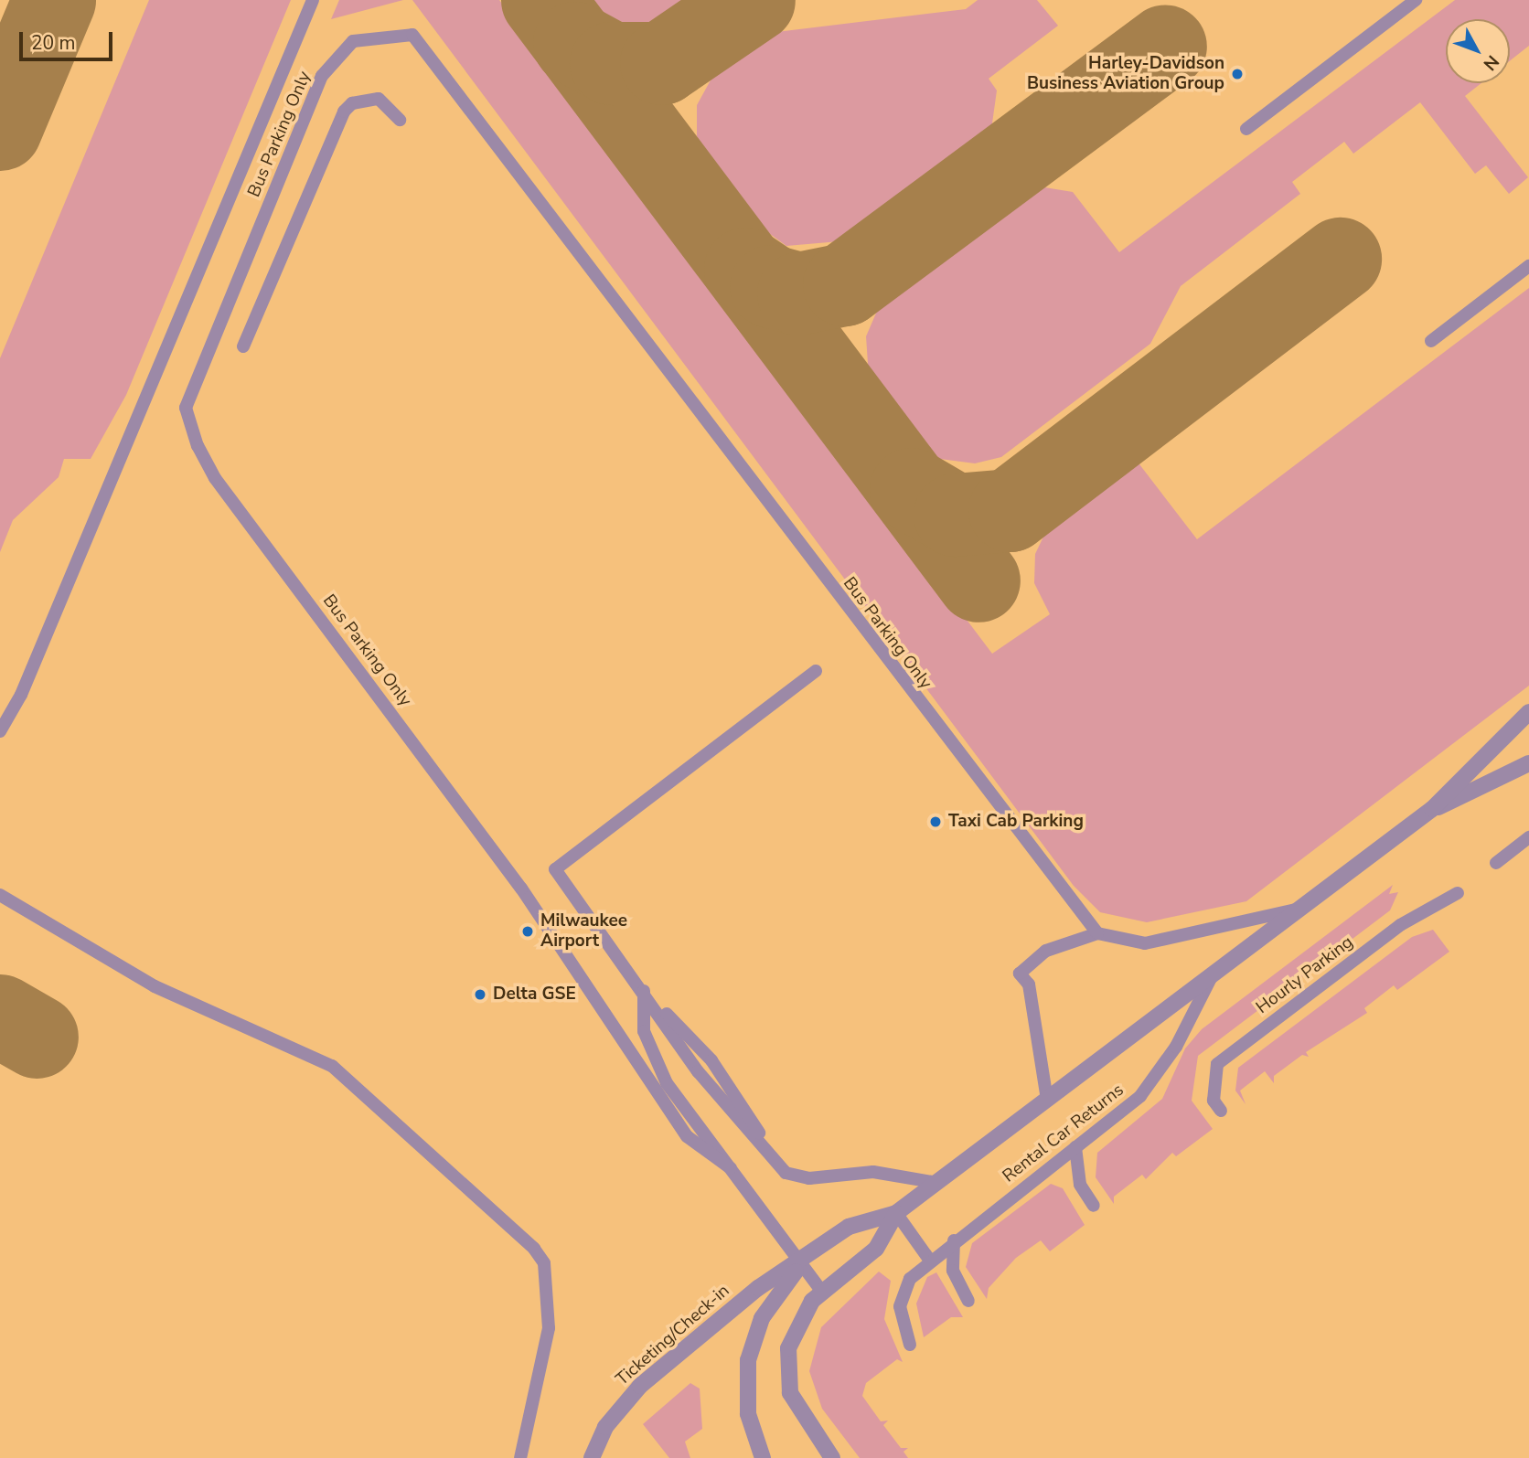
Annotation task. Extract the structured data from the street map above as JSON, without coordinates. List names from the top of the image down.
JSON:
{
  "streets": {
    "street": ["Ticketing/Check-in"],
    "lane": ["Bus Parking Only", "Hourly Parking", "Rental Car Returns"]
  },
  "places": [
    "Harley-Davidson Business Aviation Group",
    "Taxi Cab Parking",
    "Milwaukee Airport",
    "Delta GSE"
  ],
  "scale_bar": "20 m",
  "north": "bottom right"
}
